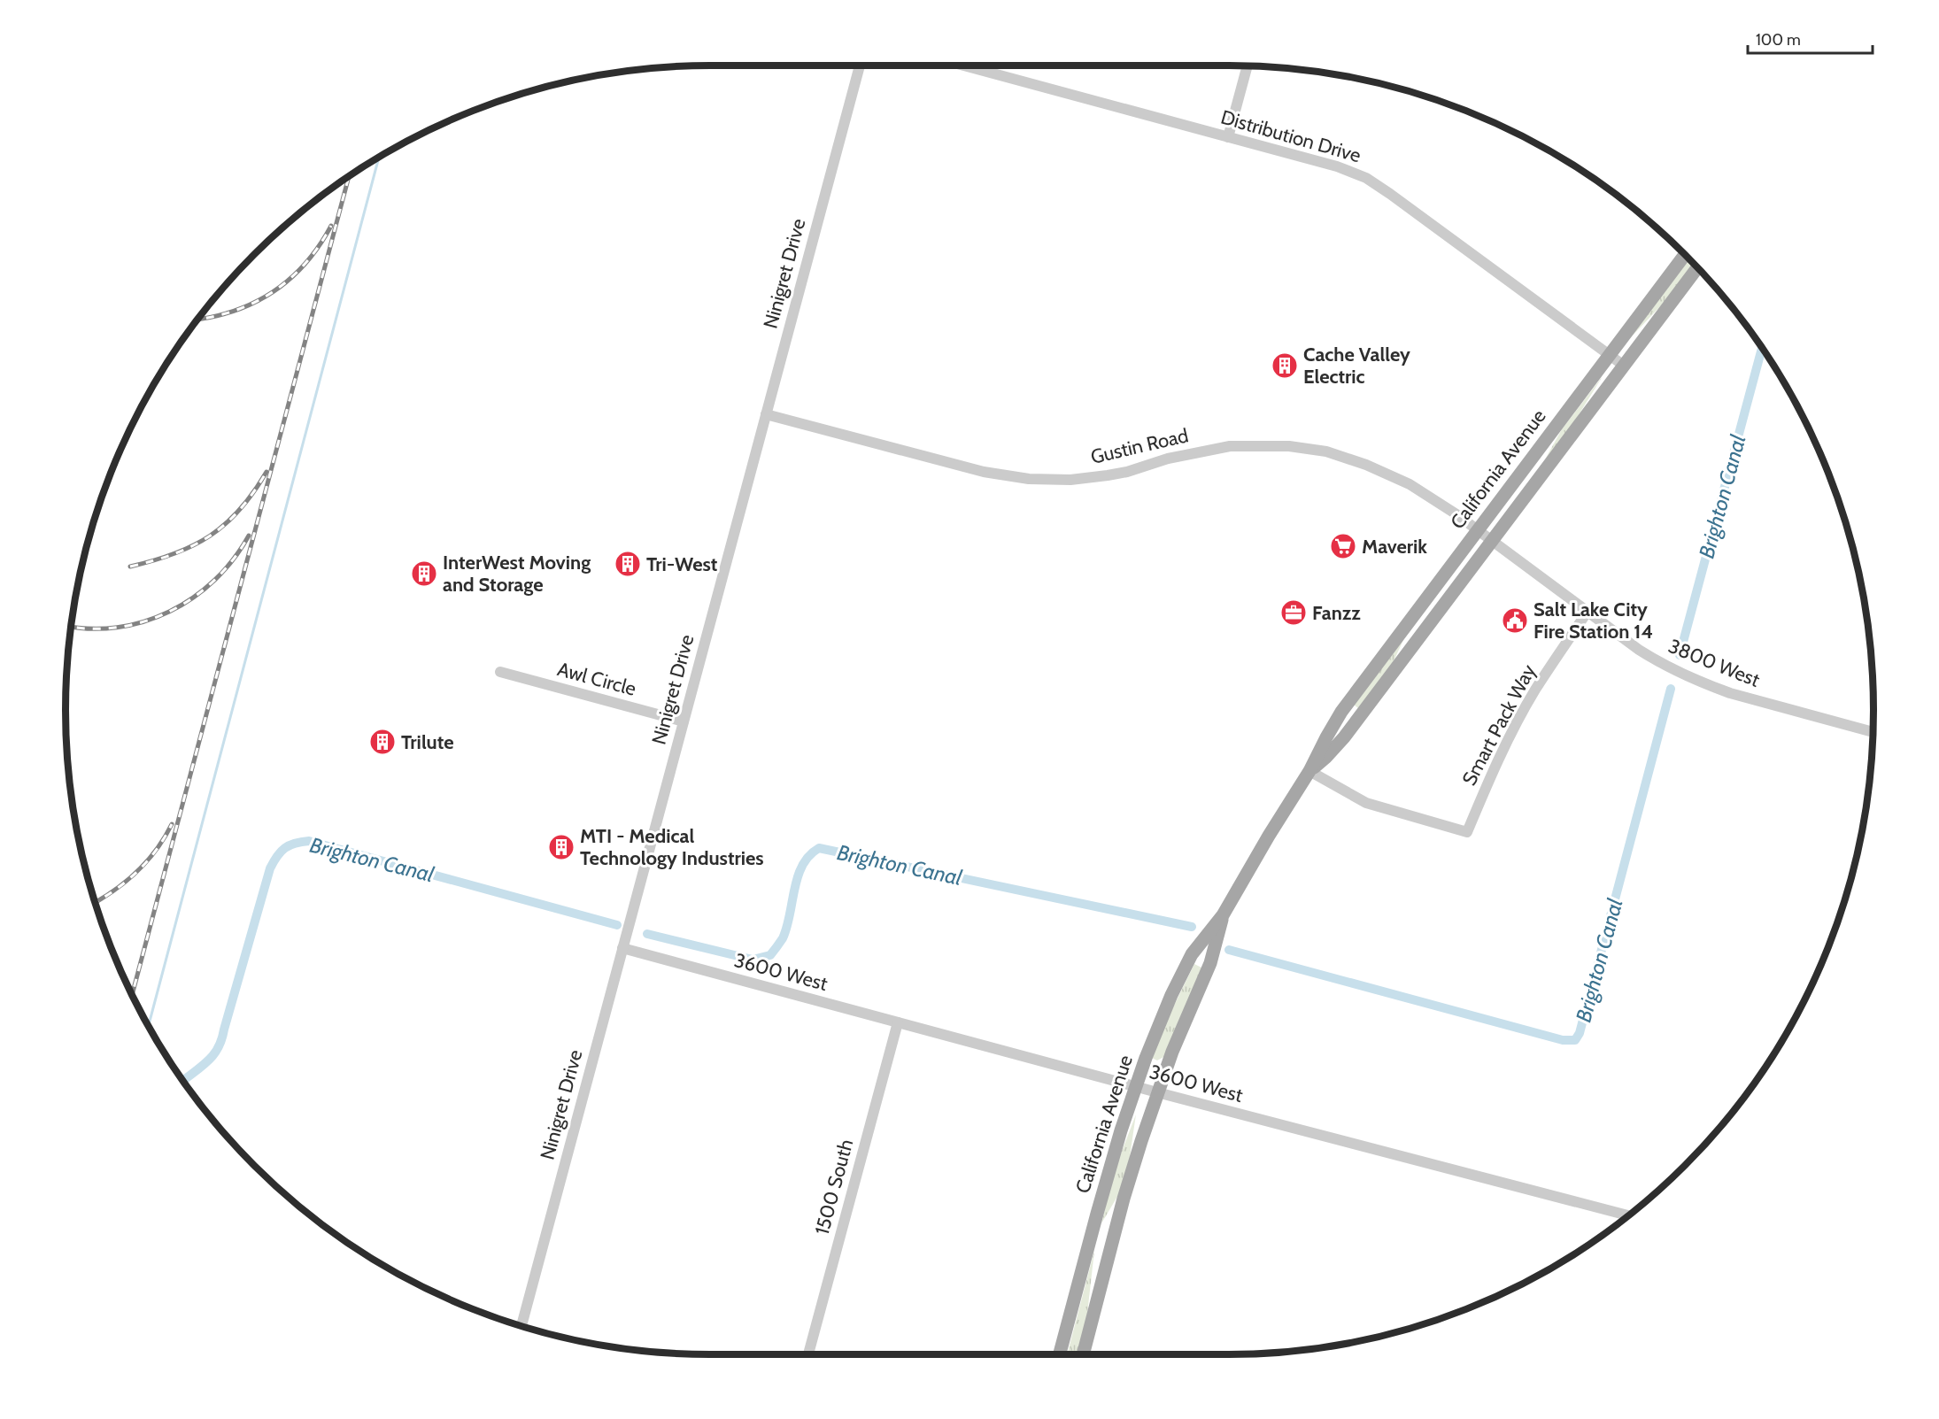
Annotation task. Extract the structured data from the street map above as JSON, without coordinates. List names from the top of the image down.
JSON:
{
  "streets": {
    "main road": ["California Avenue"],
    "street": [
      "Distribution Drive",
      "Ninigret Drive",
      "Gustin Road",
      "3800 West",
      "Awl Circle",
      "Smart Pack Way",
      "3600 West",
      "1500 South"
    ]
  },
  "crossings": [
    ["Distribution Drive", "California Avenue"],
    ["Ninigret Drive", "Gustin Road"],
    ["Ninigret Drive", "Awl Circle"],
    ["Ninigret Drive", "3600 West"],
    ["Gustin Road", "California Avenue"],
    ["Gustin Road", "3800 West"],
    ["California Avenue", "3800 West"],
    ["California Avenue", "Smart Pack Way"],
    ["California Avenue", "3600 West"],
    ["3800 West", "Smart Pack Way"],
    ["3600 West", "1500 South"]
  ],
  "water": ["Brighton Canal"],
  "places": {
    "building": [
      "Cache Valley Electric",
      "Tri-West",
      "InterWest Moving and Storage",
      "Trilute",
      "MTI - Medical Technology Industries"
    ],
    "supermarket": ["Maverik"],
    "office": ["Fanzz"],
    "public building": ["Salt Lake City Fire Station 14"]
  },
  "scale_bar": "100 m"
}
